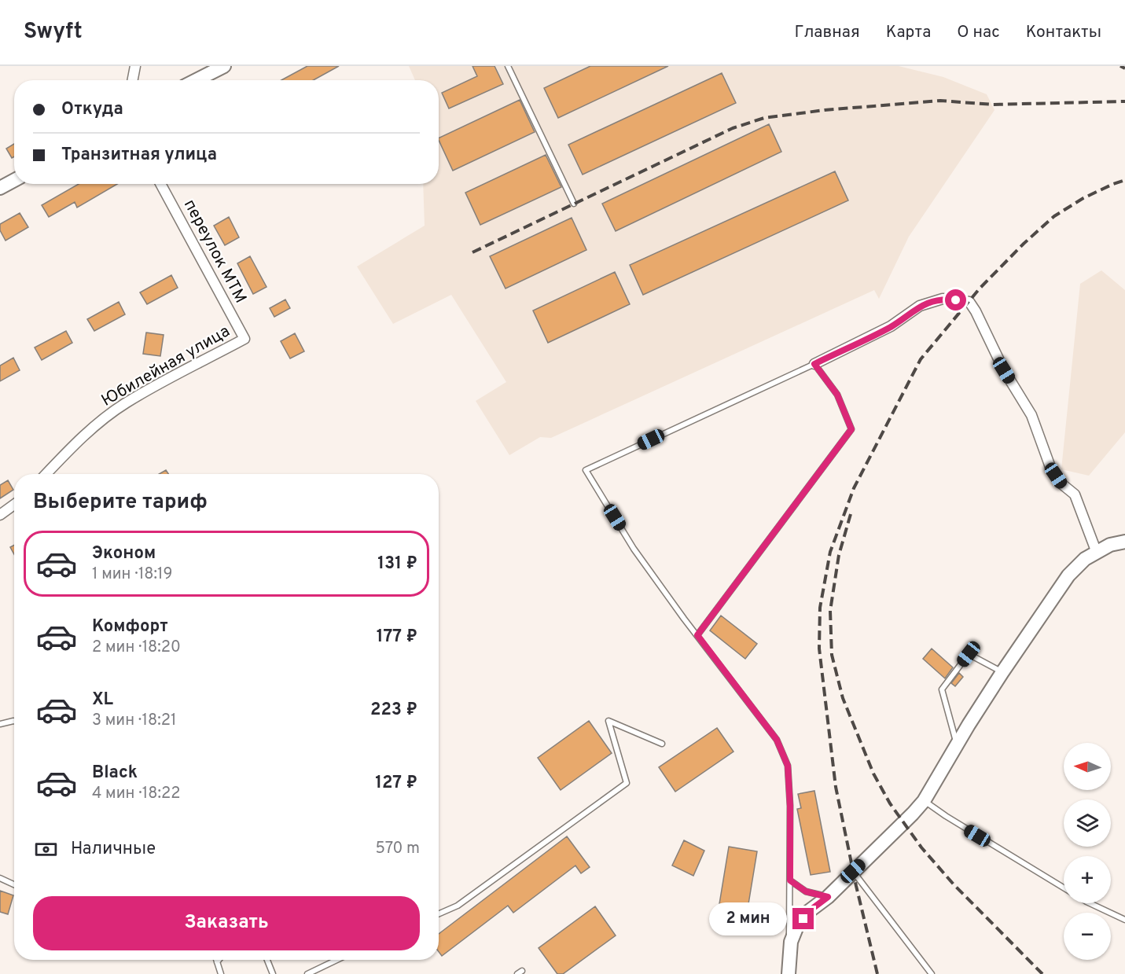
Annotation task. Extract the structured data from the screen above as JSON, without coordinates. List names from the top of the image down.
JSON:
{
  "streets": {
    "street": ["переулок МТМ", "Юбилейная улица"]
  },
  "crossings": [
    ["переулок МТМ", "Юбилейная улица"]
  ],
  "north": "left",
  "page": {
    "header": "Swyft",
    "nav": [
      "Главная",
      "Карта",
      "О нас",
      "Контакты"
    ],
    "banner": ["Откуда", "Транзитная улица"],
    "heading": "Выберите тариф",
    "list": [
      {
        "name": "Эконом",
        "note": "1 мин · 18:19",
        "value": "131 ₽"
      },
      {
        "name": "Комфорт",
        "note": "2 мин · 18:20",
        "value": "177 ₽"
      },
      {
        "name": "XL",
        "note": "3 мин · 18:21",
        "value": "223 ₽"
      },
      {
        "name": "Black",
        "note": "4 мин · 18:22",
        "value": "127 ₽"
      }
    ],
    "map_buttons": ["+", "−"],
    "pay": ["Наличные", "570 m"],
    "buttons": "Заказать",
    "bubble": "2 мин"
  }
}
